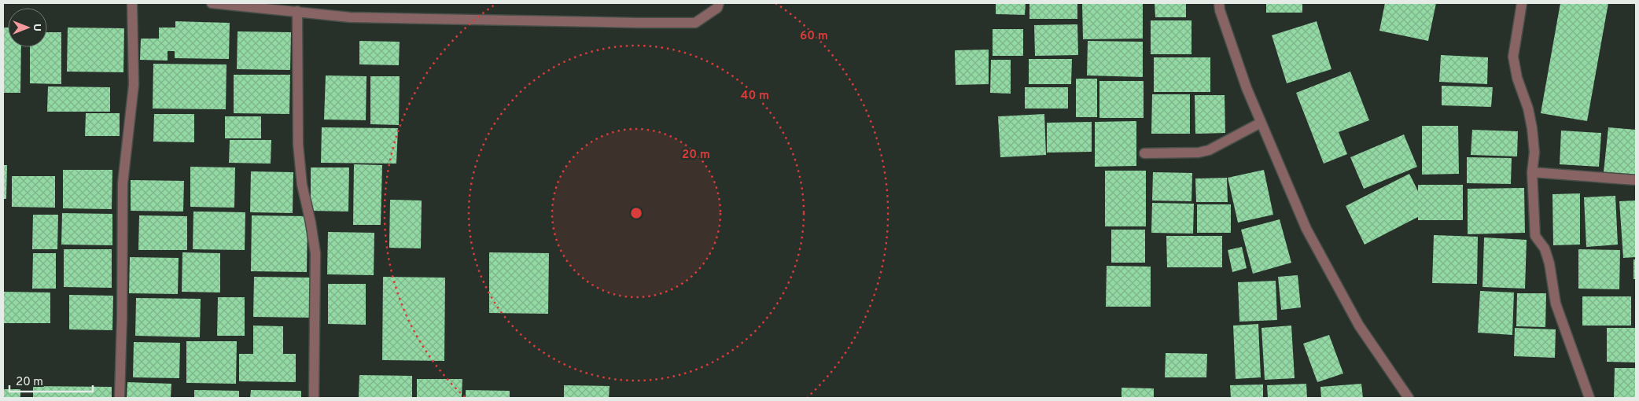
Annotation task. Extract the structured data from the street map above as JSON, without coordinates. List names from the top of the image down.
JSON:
{
  "scale_bar": "20 m",
  "north": "right",
  "rings": ["60 m", "40 m", "20 m"]
}
